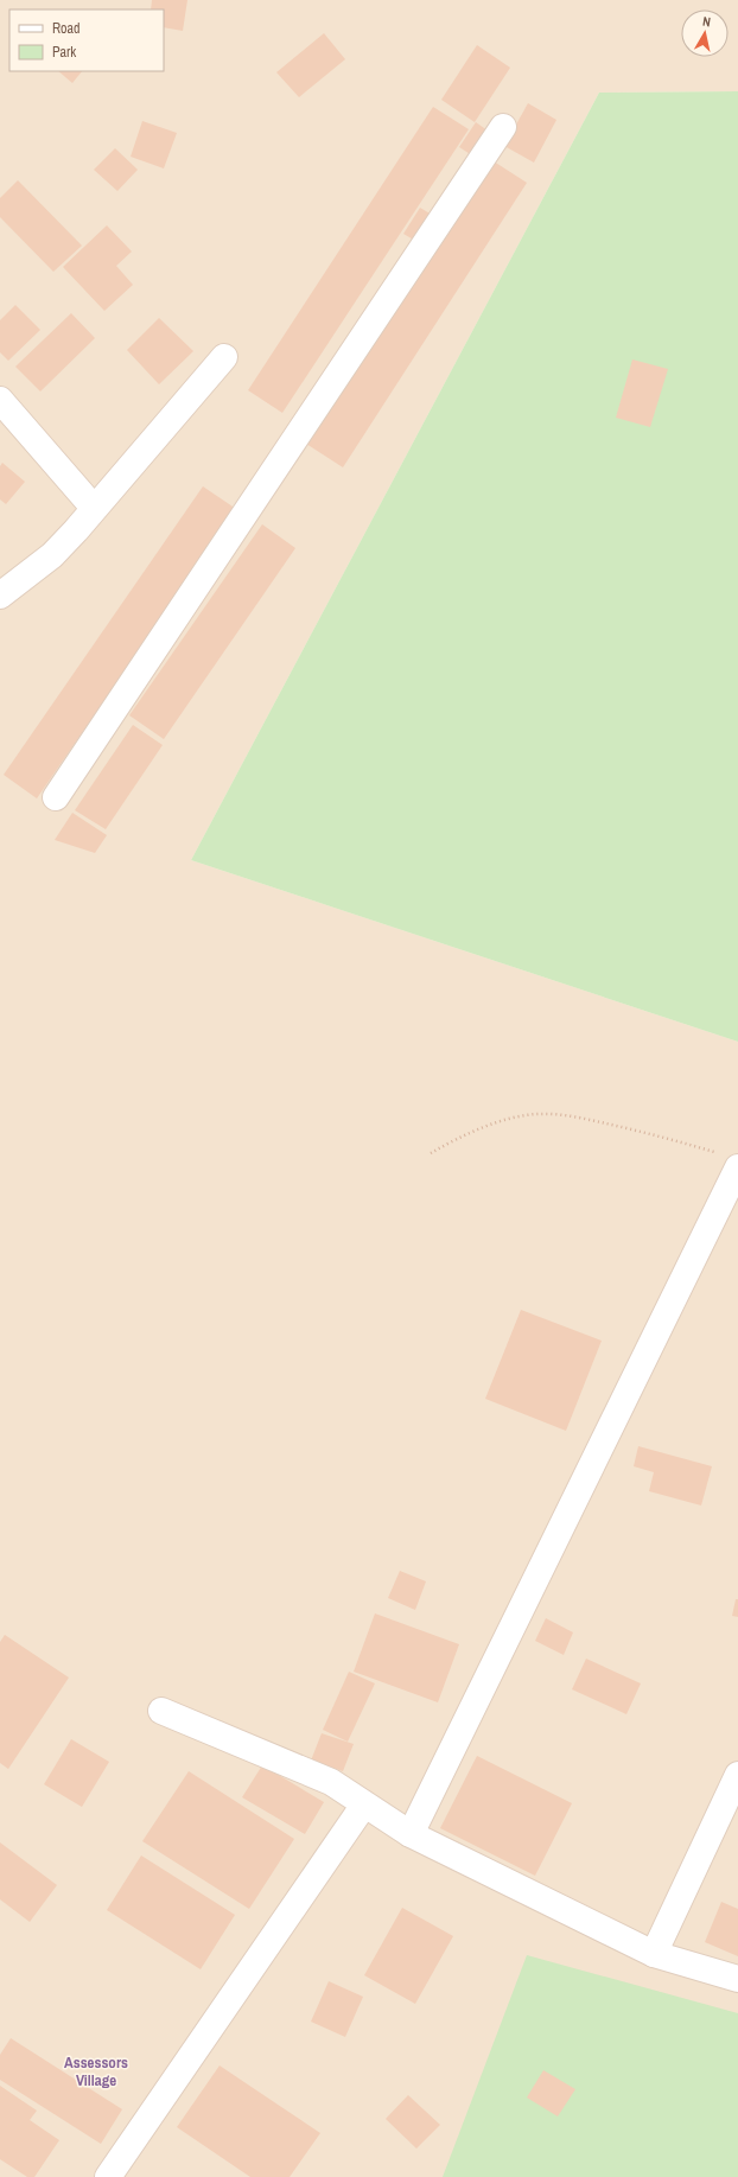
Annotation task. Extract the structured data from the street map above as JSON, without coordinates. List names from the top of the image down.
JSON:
{
  "districts": ["Assessors Village"],
  "legend": ["Road", "Park"],
  "north": "top"
}
